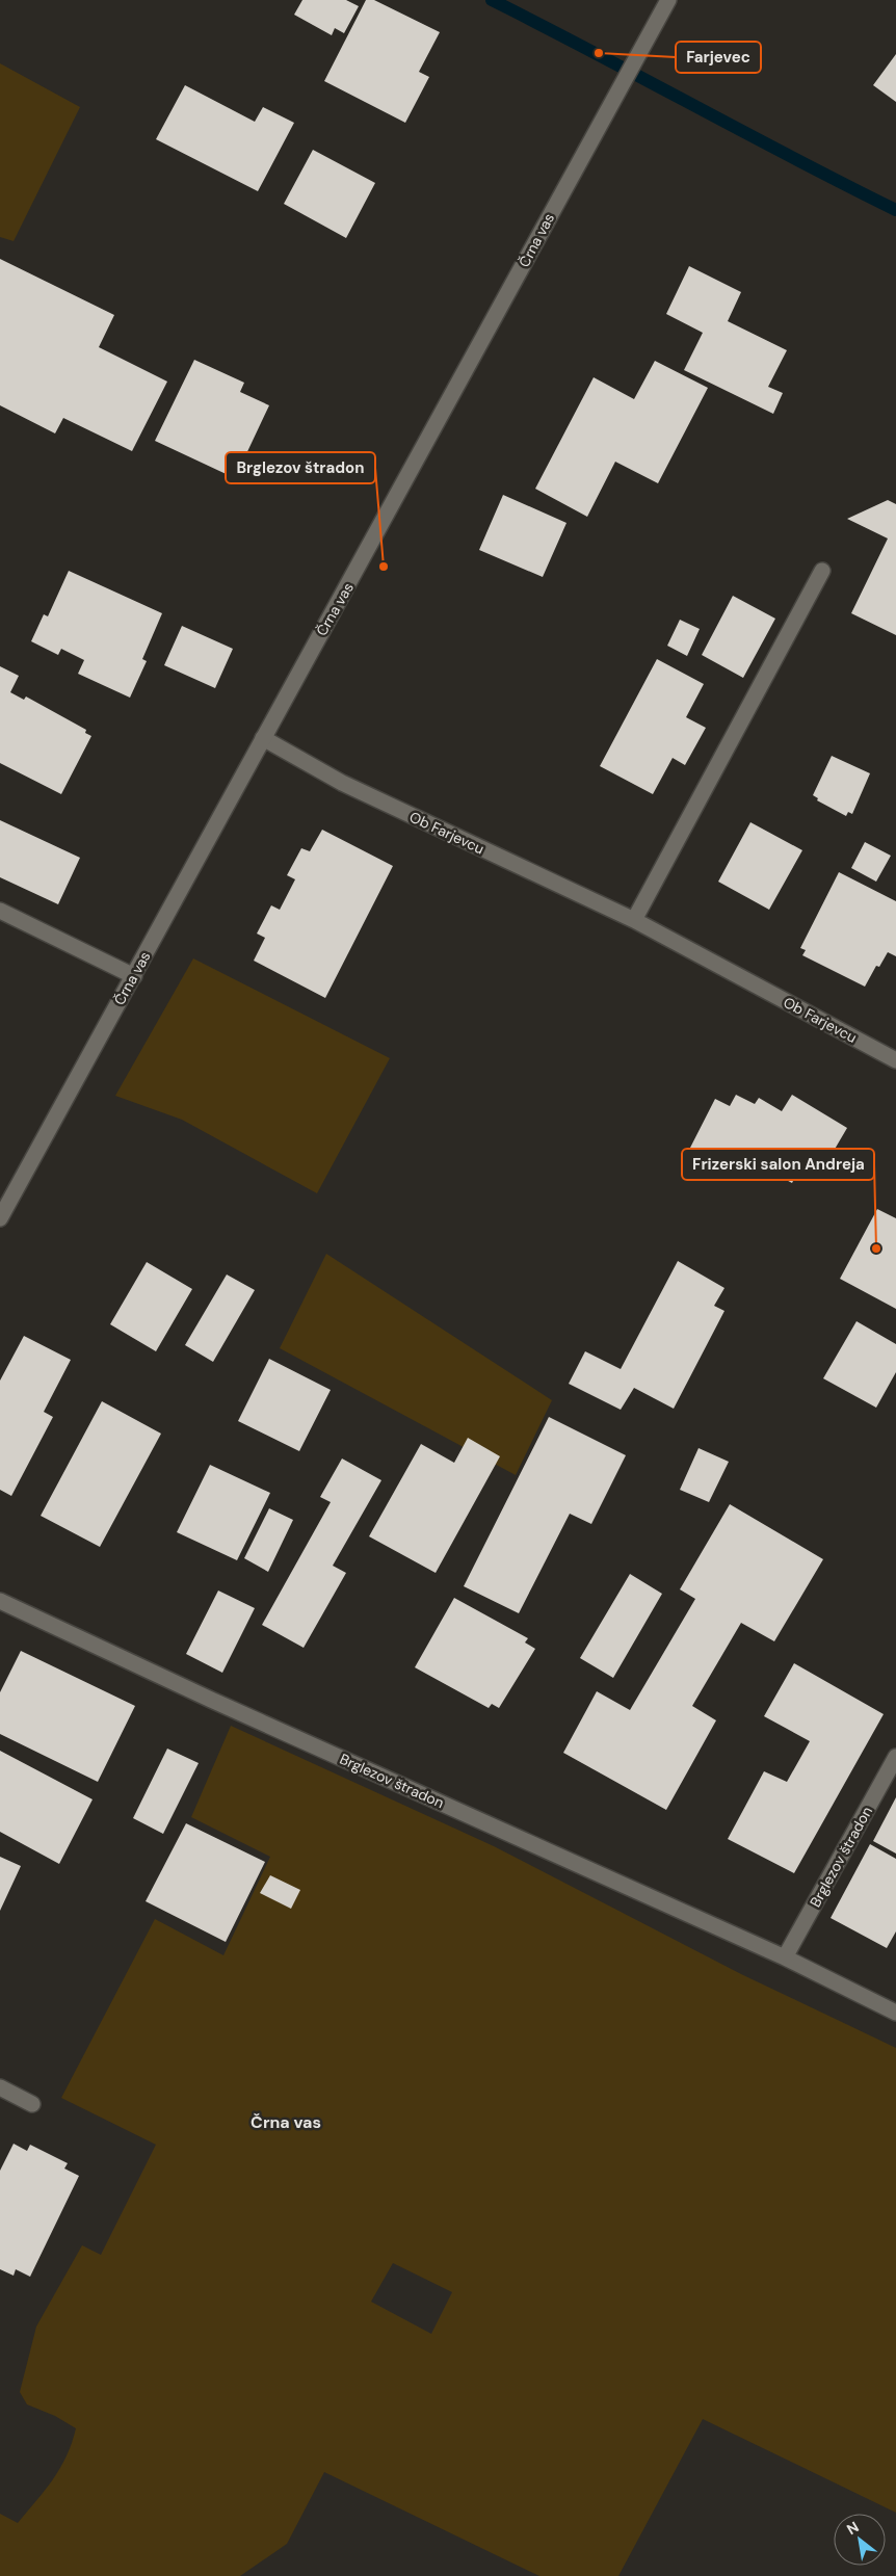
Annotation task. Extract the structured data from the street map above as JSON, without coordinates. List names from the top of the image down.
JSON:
{
  "streets": {
    "street": ["Črna vas", "Ob Farjevcu", "Brglezov štradon"]
  },
  "crossings": [
    ["Črna vas", "Ob Farjevcu"]
  ],
  "districts": ["Črna vas"],
  "places": ["Farjevec", "Brglezov štradon", "Frizerski salon Andreja"],
  "north": "top left"
}
